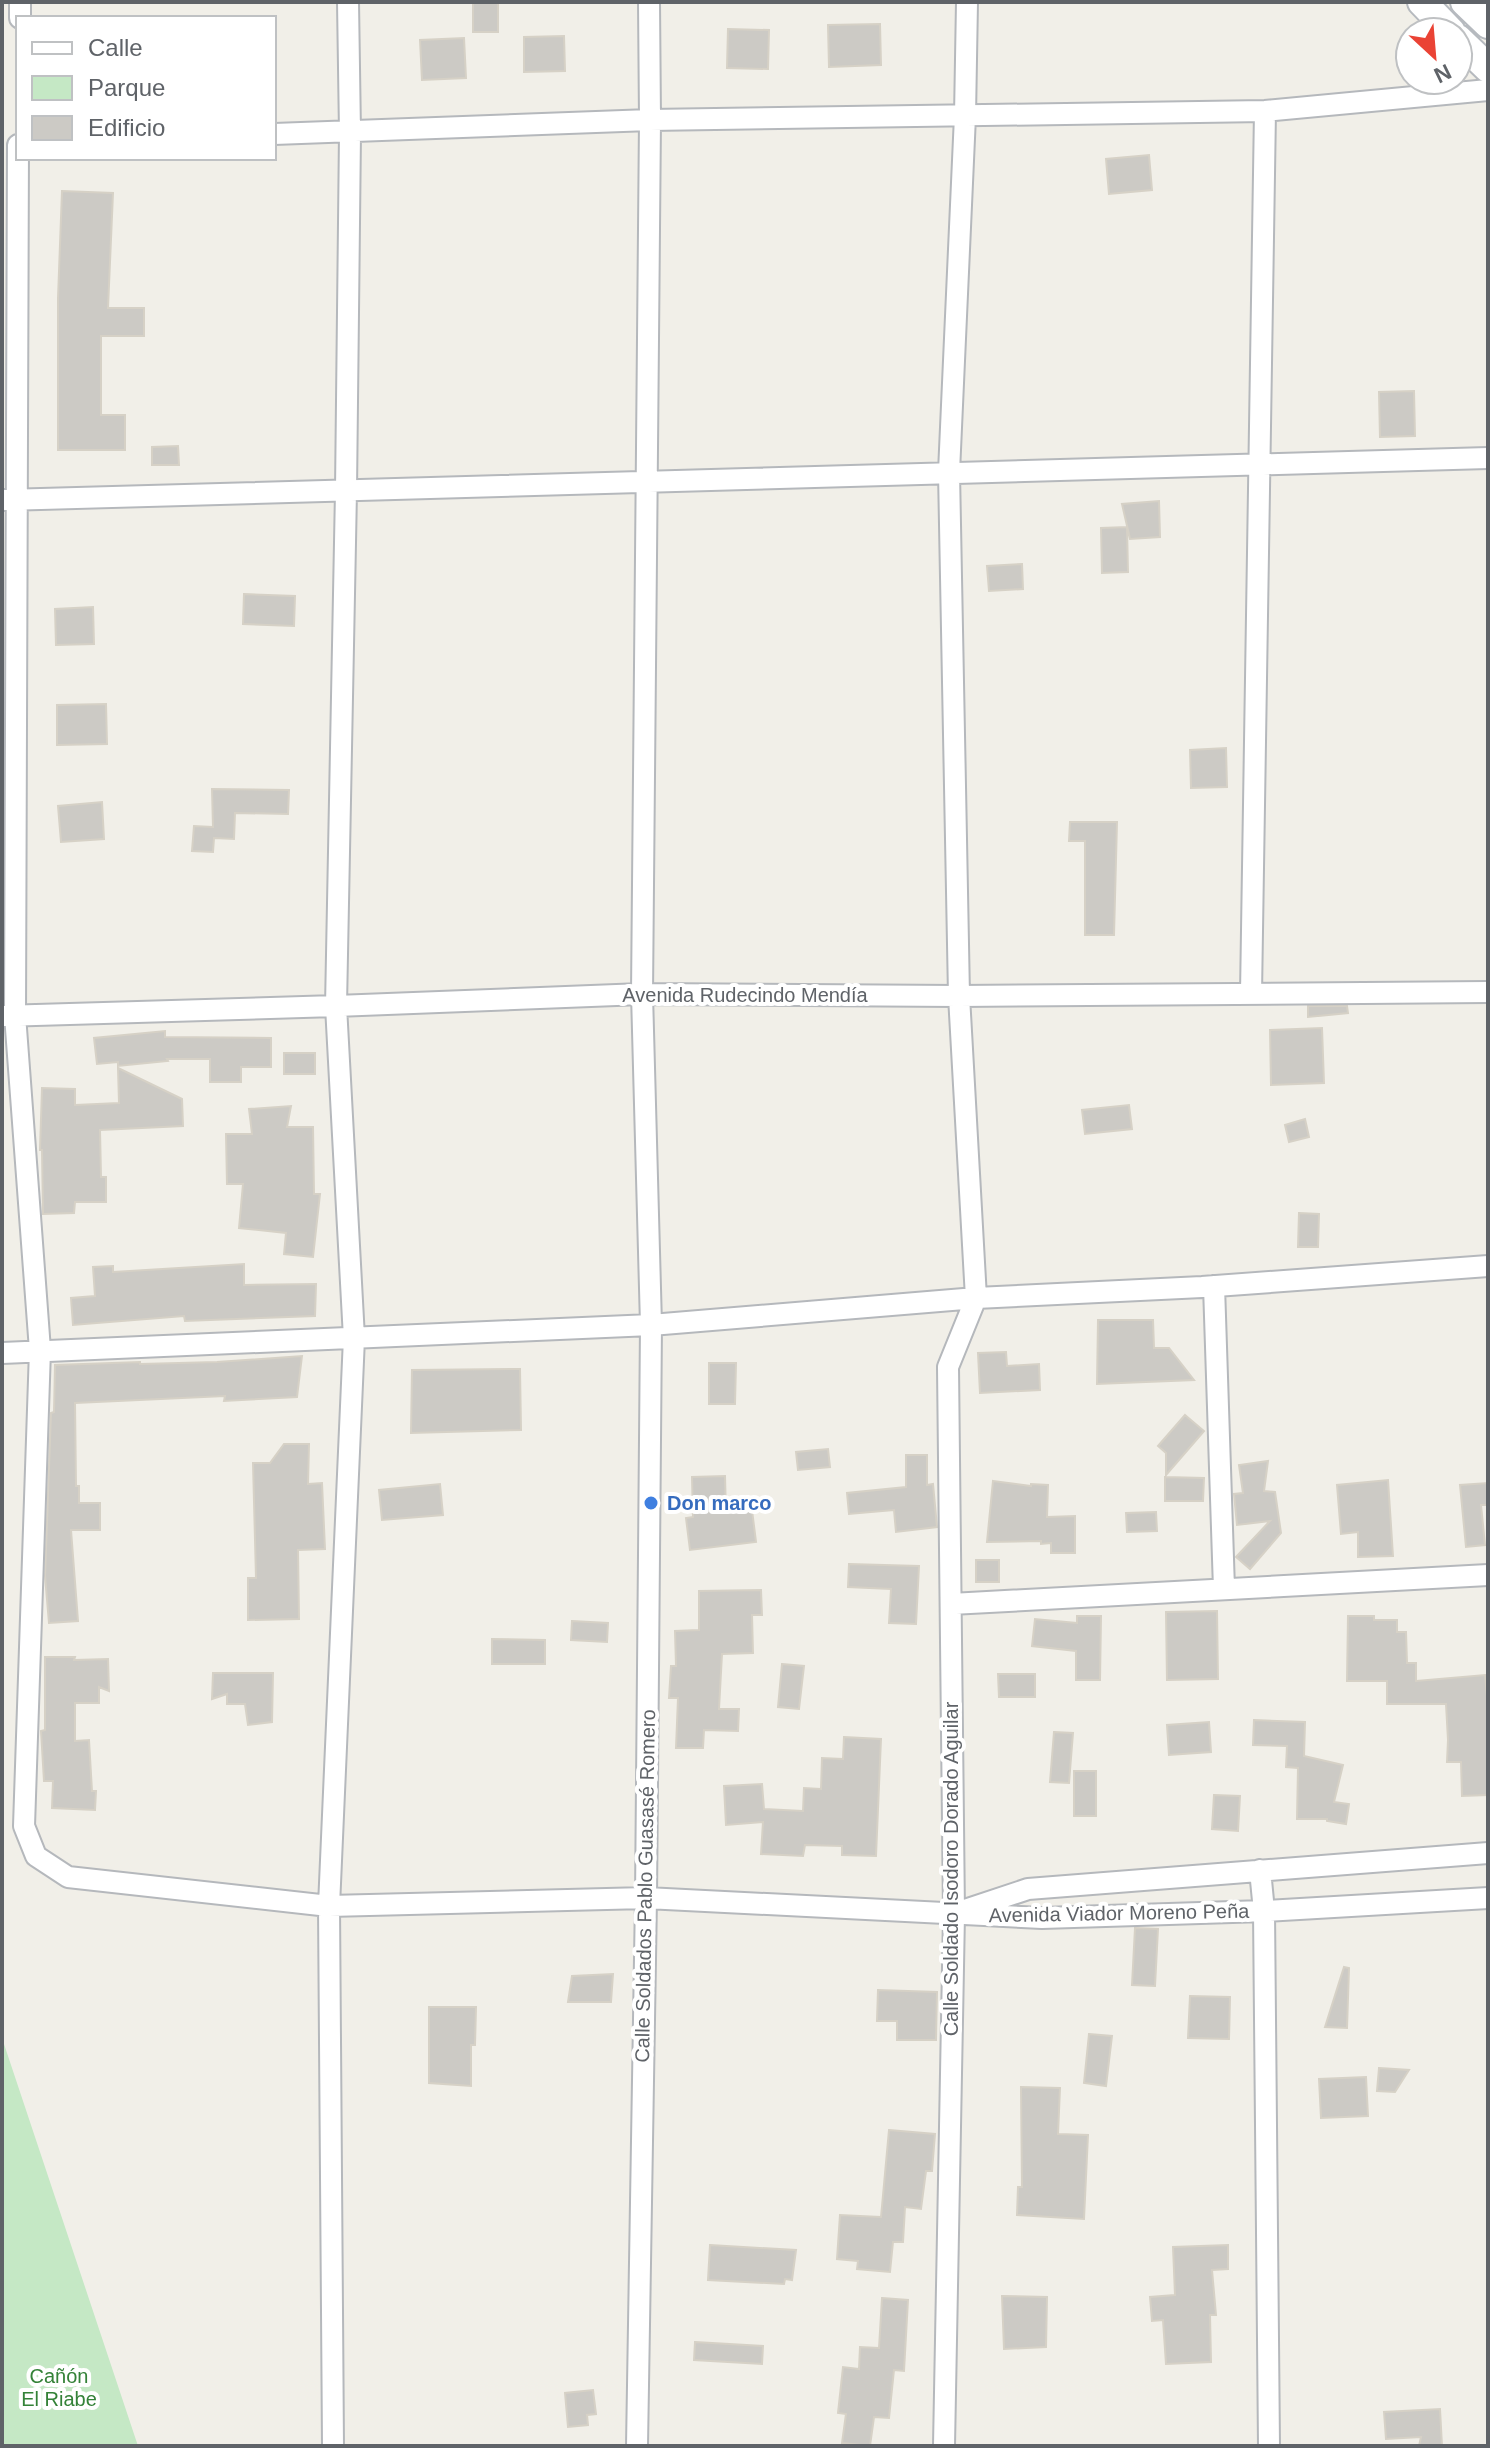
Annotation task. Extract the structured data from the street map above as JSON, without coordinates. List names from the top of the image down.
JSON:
{
  "streets": {
    "street": [
      "Avenida Rudecindo Mendía",
      "Calle Soldado Isodoro Dorado Aguilar",
      "Calle Soldados Pablo Guasasé Romero",
      "Avenida Viador Moreno Peña"
    ]
  },
  "crossings": [
    ["Avenida Rudecindo Mendía", "Calle Soldados Pablo Guasasé Romero"],
    ["Calle Soldado Isodoro Dorado Aguilar", "Avenida Viador Moreno Peña"]
  ],
  "parks": ["Cañón El Riabe"],
  "places": ["Don marco"],
  "legend": ["Calle", "Parque", "Edificio"],
  "north": "bottom right"
}
